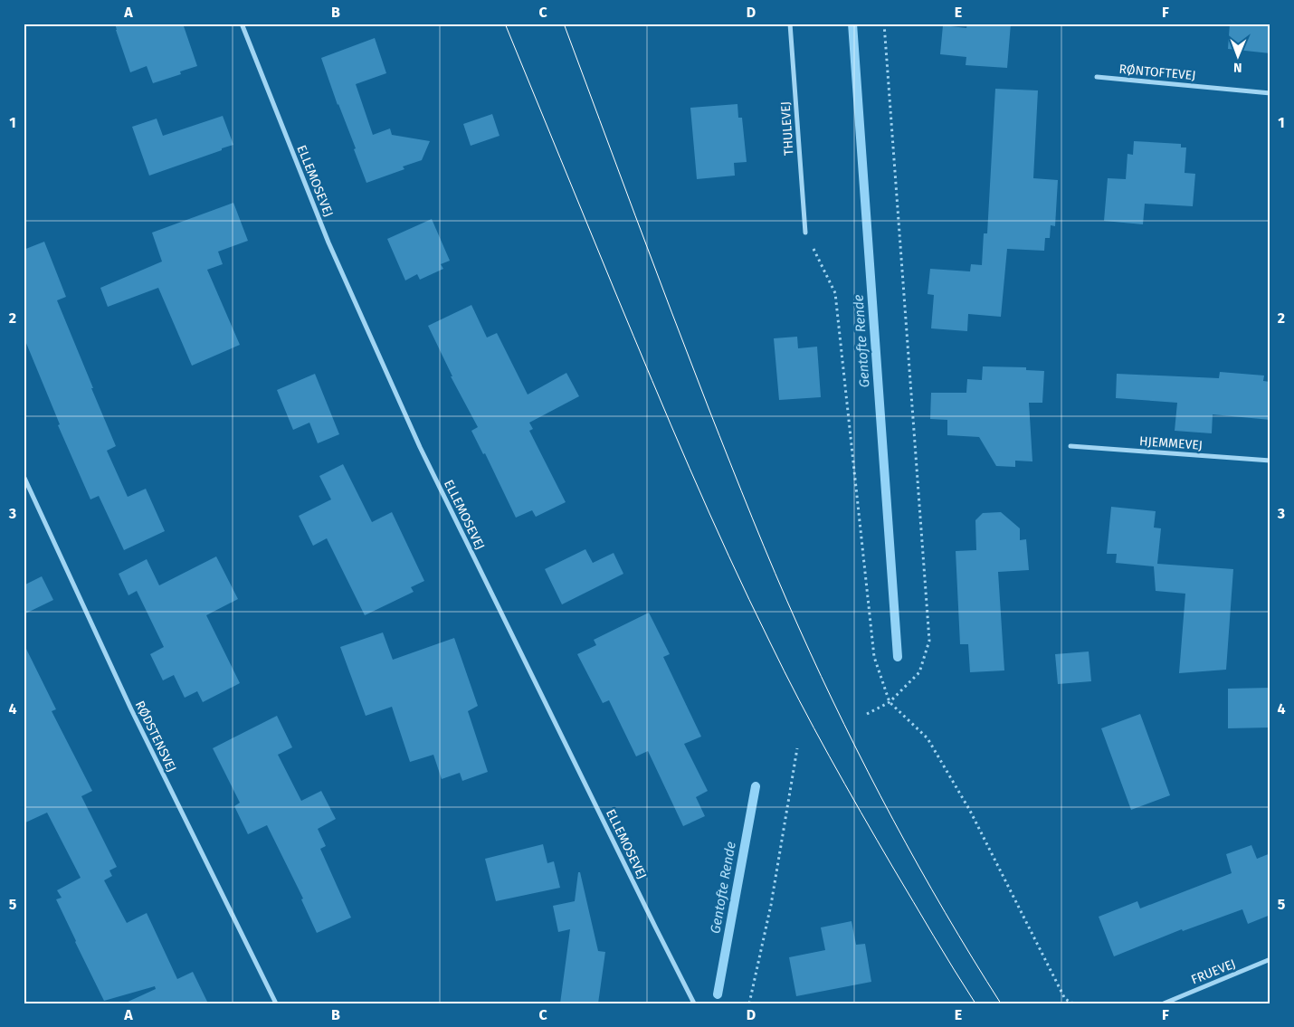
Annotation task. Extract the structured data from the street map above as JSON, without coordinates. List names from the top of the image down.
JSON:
{
  "streets": {
    "street": [
      "RØNTOFTEVEJ",
      "THULEVEJ",
      "ELLEMOSEVEJ",
      "HJEMMEVEJ",
      "RØDSTENSVEJ",
      "FRUEVEJ"
    ]
  },
  "water": ["Gentofte Rende"],
  "north": "bottom",
  "grid": {
    "columns": [
      "A",
      "B",
      "C",
      "D",
      "E",
      "F"
    ],
    "rows": [
      "1",
      "2",
      "3",
      "4",
      "5"
    ]
  }
}
